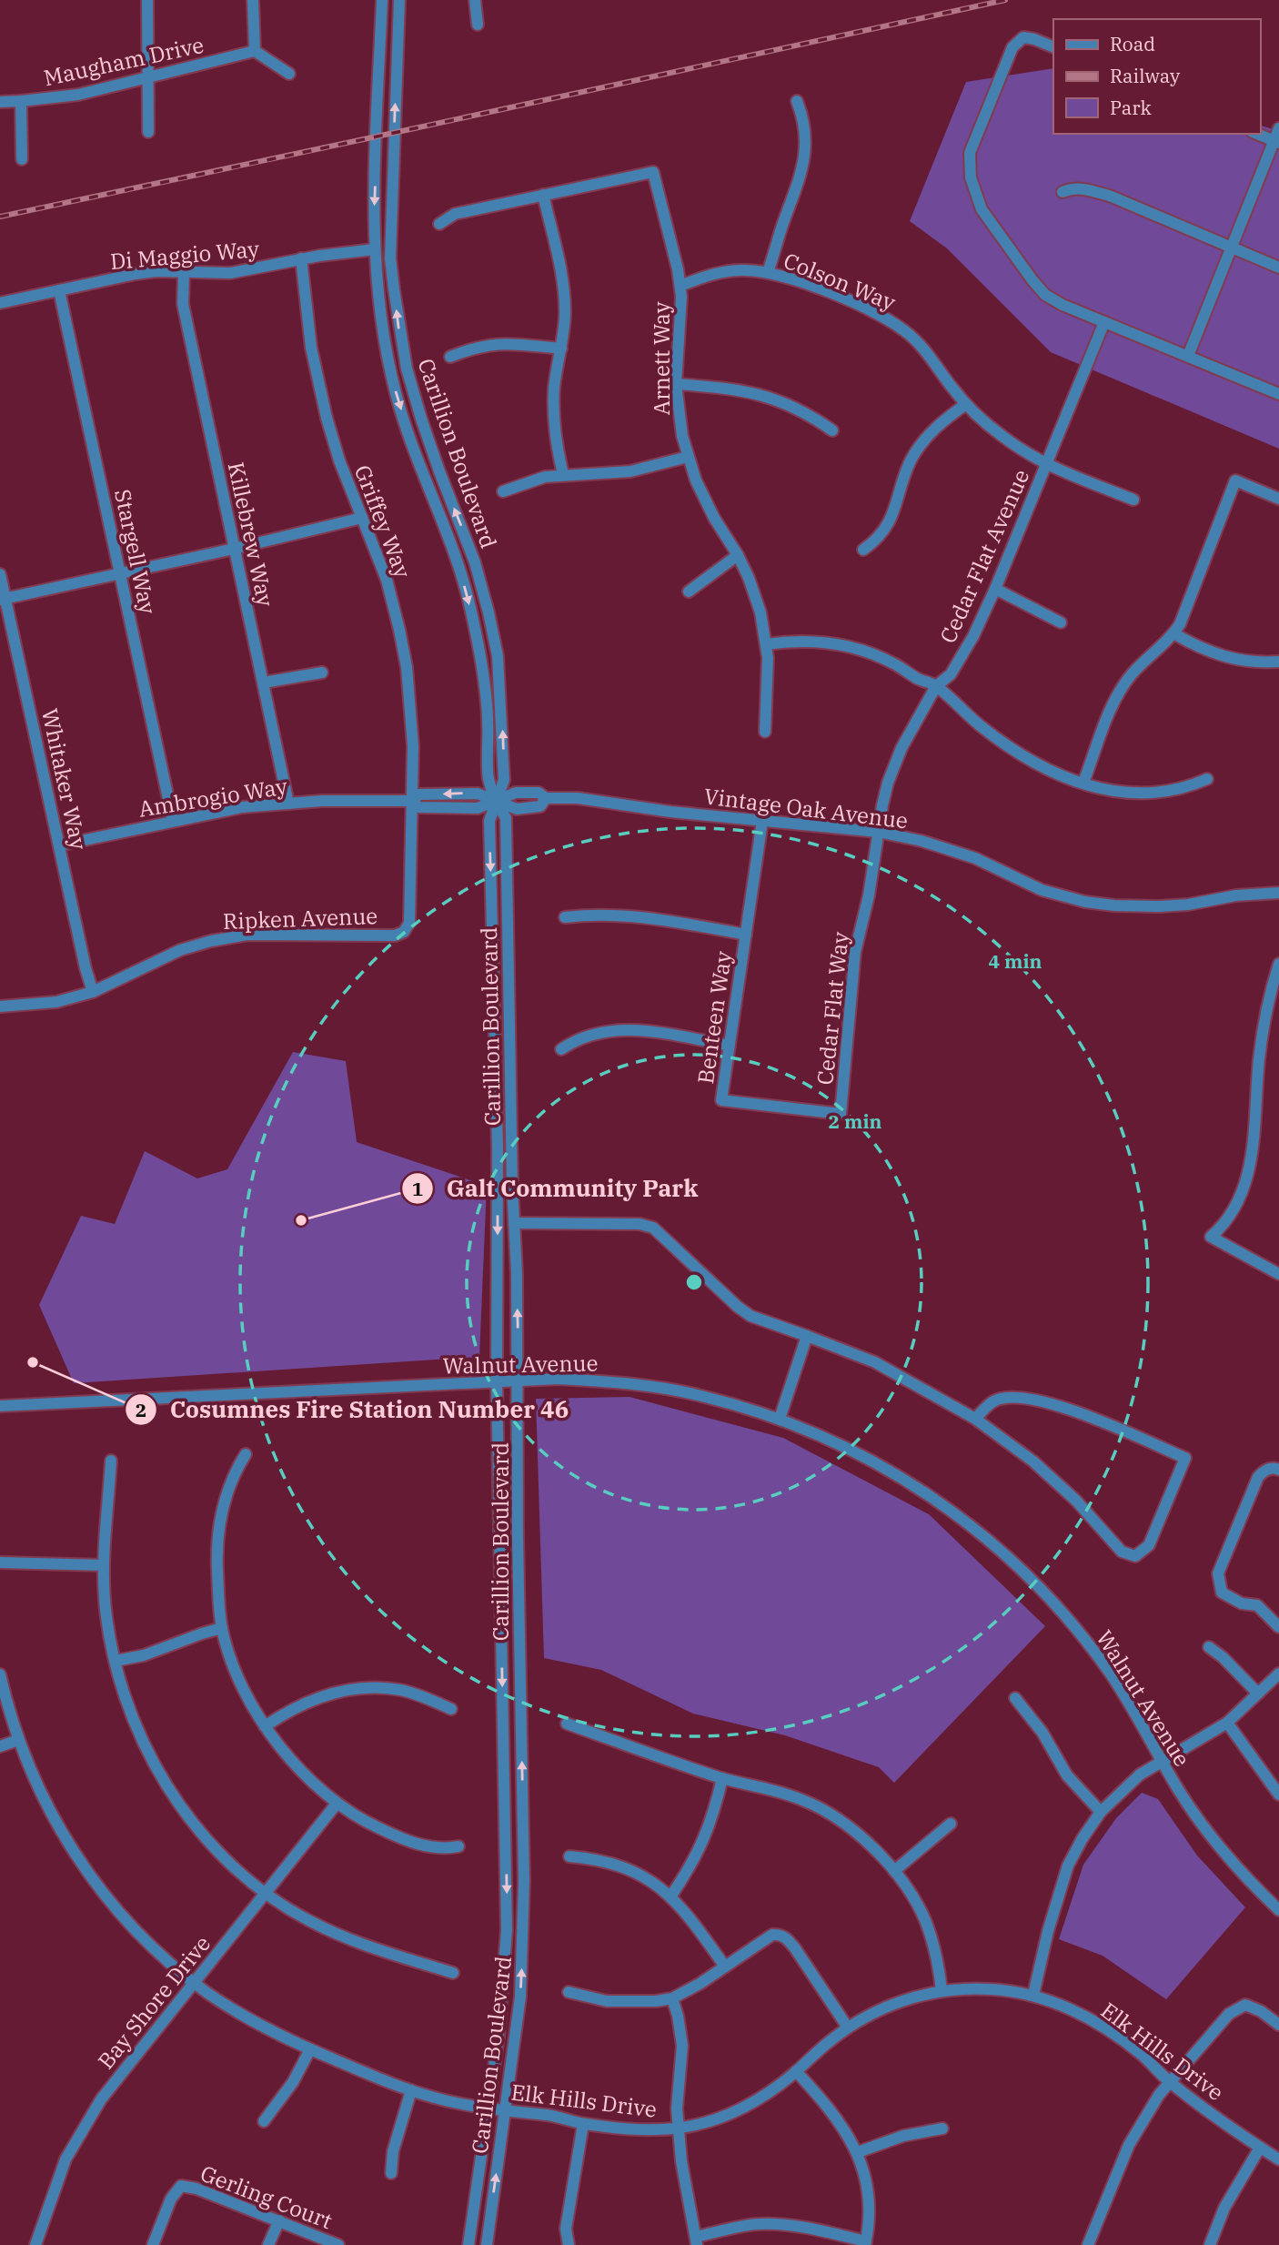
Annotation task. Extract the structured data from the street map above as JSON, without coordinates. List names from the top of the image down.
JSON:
{
  "streets": {
    "street": [
      "Maugham Drive",
      "Di Maggio Way",
      "Colson Way",
      "Arnett Way",
      "Carillion Boulevard",
      "Griffey Way",
      "Killebrew Way",
      "Stargell Way",
      "Cedar Flat Avenue",
      "Whitaker Way",
      "Ambrogio Way",
      "Vintage Oak Avenue",
      "Ripken Avenue",
      "Cedar Flat Way",
      "Benteen Way",
      "Walnut Avenue",
      "Bay Shore Drive",
      "Elk Hills Drive",
      "Gerling Court"
    ]
  },
  "crossings": [
    ["Di Maggio Way", "Carillion Boulevard"],
    ["Di Maggio Way", "Griffey Way"],
    ["Di Maggio Way", "Killebrew Way"],
    ["Di Maggio Way", "Stargell Way"],
    ["Colson Way", "Arnett Way"],
    ["Colson Way", "Cedar Flat Avenue"],
    ["Carillion Boulevard", "Ambrogio Way"],
    ["Carillion Boulevard", "Vintage Oak Avenue"],
    ["Carillion Boulevard", "Walnut Avenue"],
    ["Carillion Boulevard", "Elk Hills Drive"],
    ["Griffey Way", "Ambrogio Way"],
    ["Griffey Way", "Ripken Avenue"],
    ["Killebrew Way", "Ambrogio Way"],
    ["Stargell Way", "Ambrogio Way"],
    ["Cedar Flat Avenue", "Vintage Oak Avenue"],
    ["Cedar Flat Avenue", "Cedar Flat Way"],
    ["Whitaker Way", "Ambrogio Way"],
    ["Whitaker Way", "Ripken Avenue"],
    ["Ambrogio Way", "Vintage Oak Avenue"],
    ["Ambrogio Way", "Ripken Avenue"],
    ["Vintage Oak Avenue", "Cedar Flat Way"],
    ["Vintage Oak Avenue", "Benteen Way"],
    ["Cedar Flat Way", "Benteen Way"],
    ["Bay Shore Drive", "Elk Hills Drive"]
  ],
  "places": ["Galt Community Park", "Cosumnes Fire Station Number 46"],
  "legend": ["Road", "Railway", "Park"],
  "rings": ["4 min", "2 min"]
}
